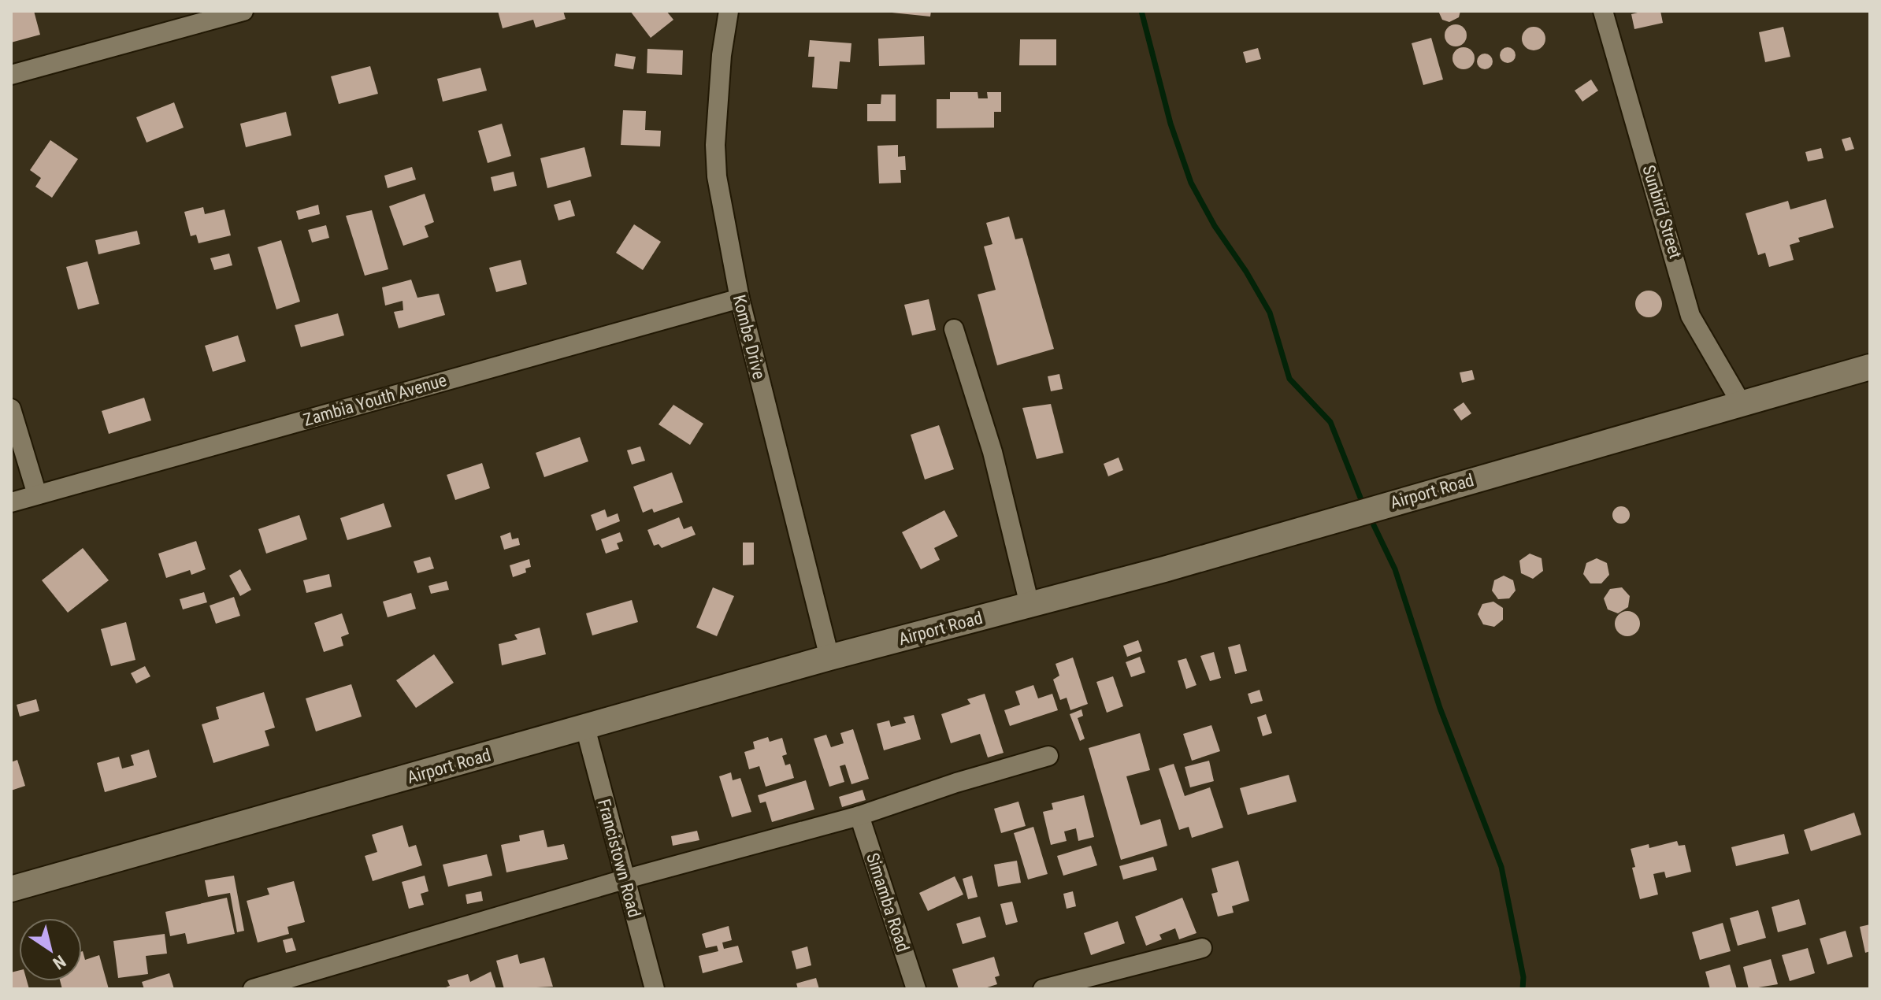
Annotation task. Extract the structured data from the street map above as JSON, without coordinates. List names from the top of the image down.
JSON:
{
  "streets": {
    "street": [
      "Sunbird Street",
      "Kombe Drive",
      "Zambia Youth Avenue",
      "Airport Road",
      "Francistown Road",
      "Simamba Road"
    ]
  },
  "crossings": [
    ["Sunbird Street", "Airport Road"],
    ["Kombe Drive", "Zambia Youth Avenue"],
    ["Kombe Drive", "Airport Road"],
    ["Airport Road", "Francistown Road"]
  ],
  "north": "bottom right"
}
